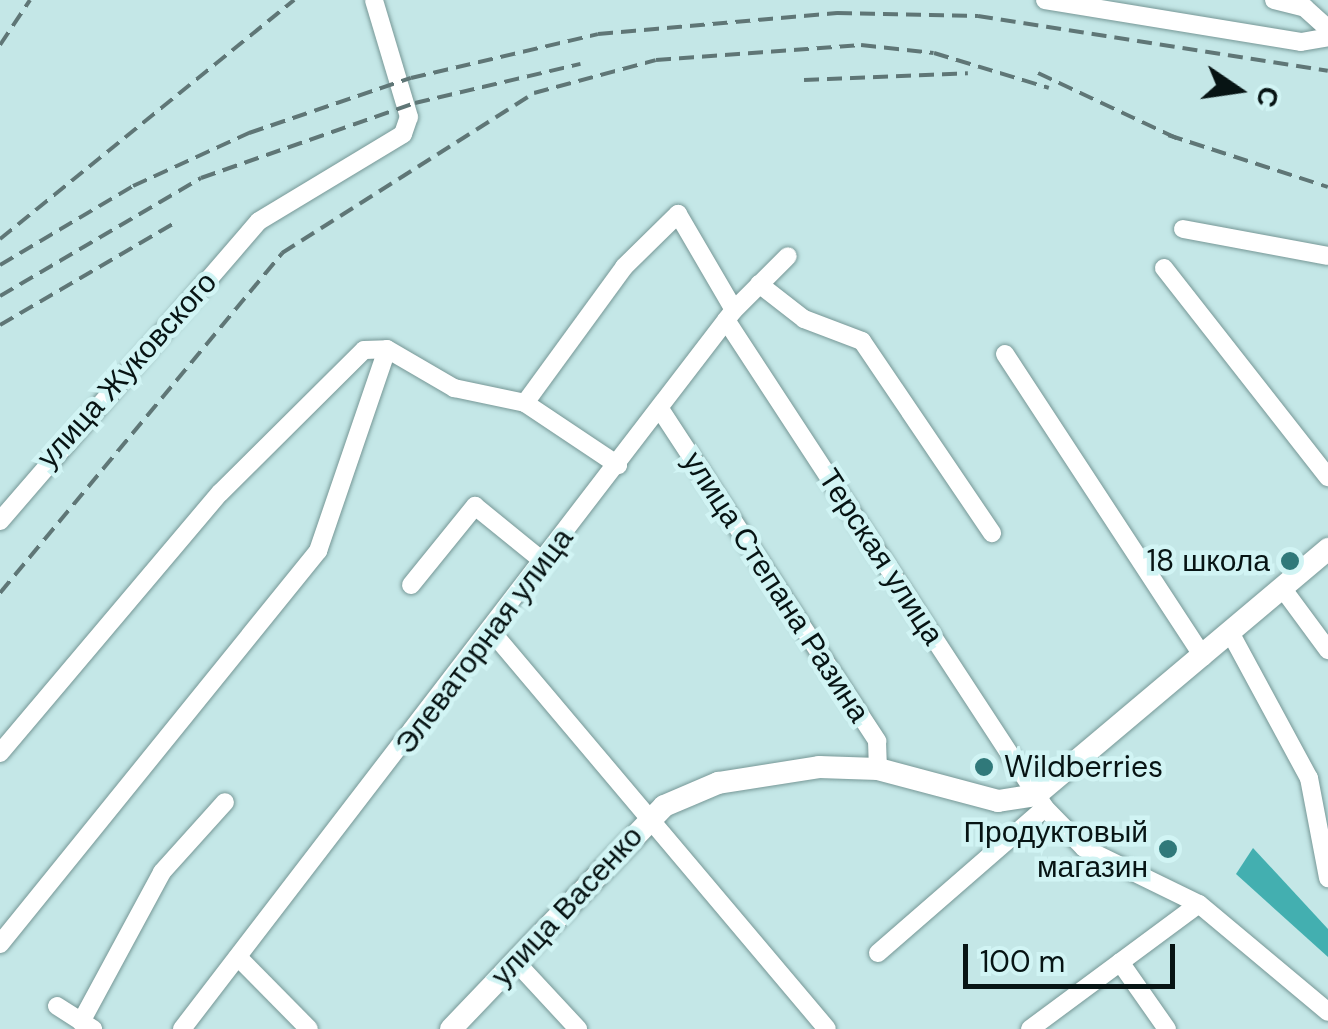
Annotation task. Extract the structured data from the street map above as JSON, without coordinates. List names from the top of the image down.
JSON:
{
  "streets": {
    "main road": ["улица Васенко"],
    "street": [
      "улица Жуковского",
      "Терская улица",
      "улица Степана Разина",
      "Элеваторная улица"
    ]
  },
  "crossings": [
    ["Терская улица", "Элеваторная улица"],
    ["Терская улица", "улица Васенко"],
    ["улица Степана Разина", "Элеваторная улица"],
    ["улица Степана Разина", "улица Васенко"]
  ],
  "places": ["18 школа", "Wildberries", "Продуктовый магазин"],
  "scale_bar": "100 m",
  "north": "right"
}
